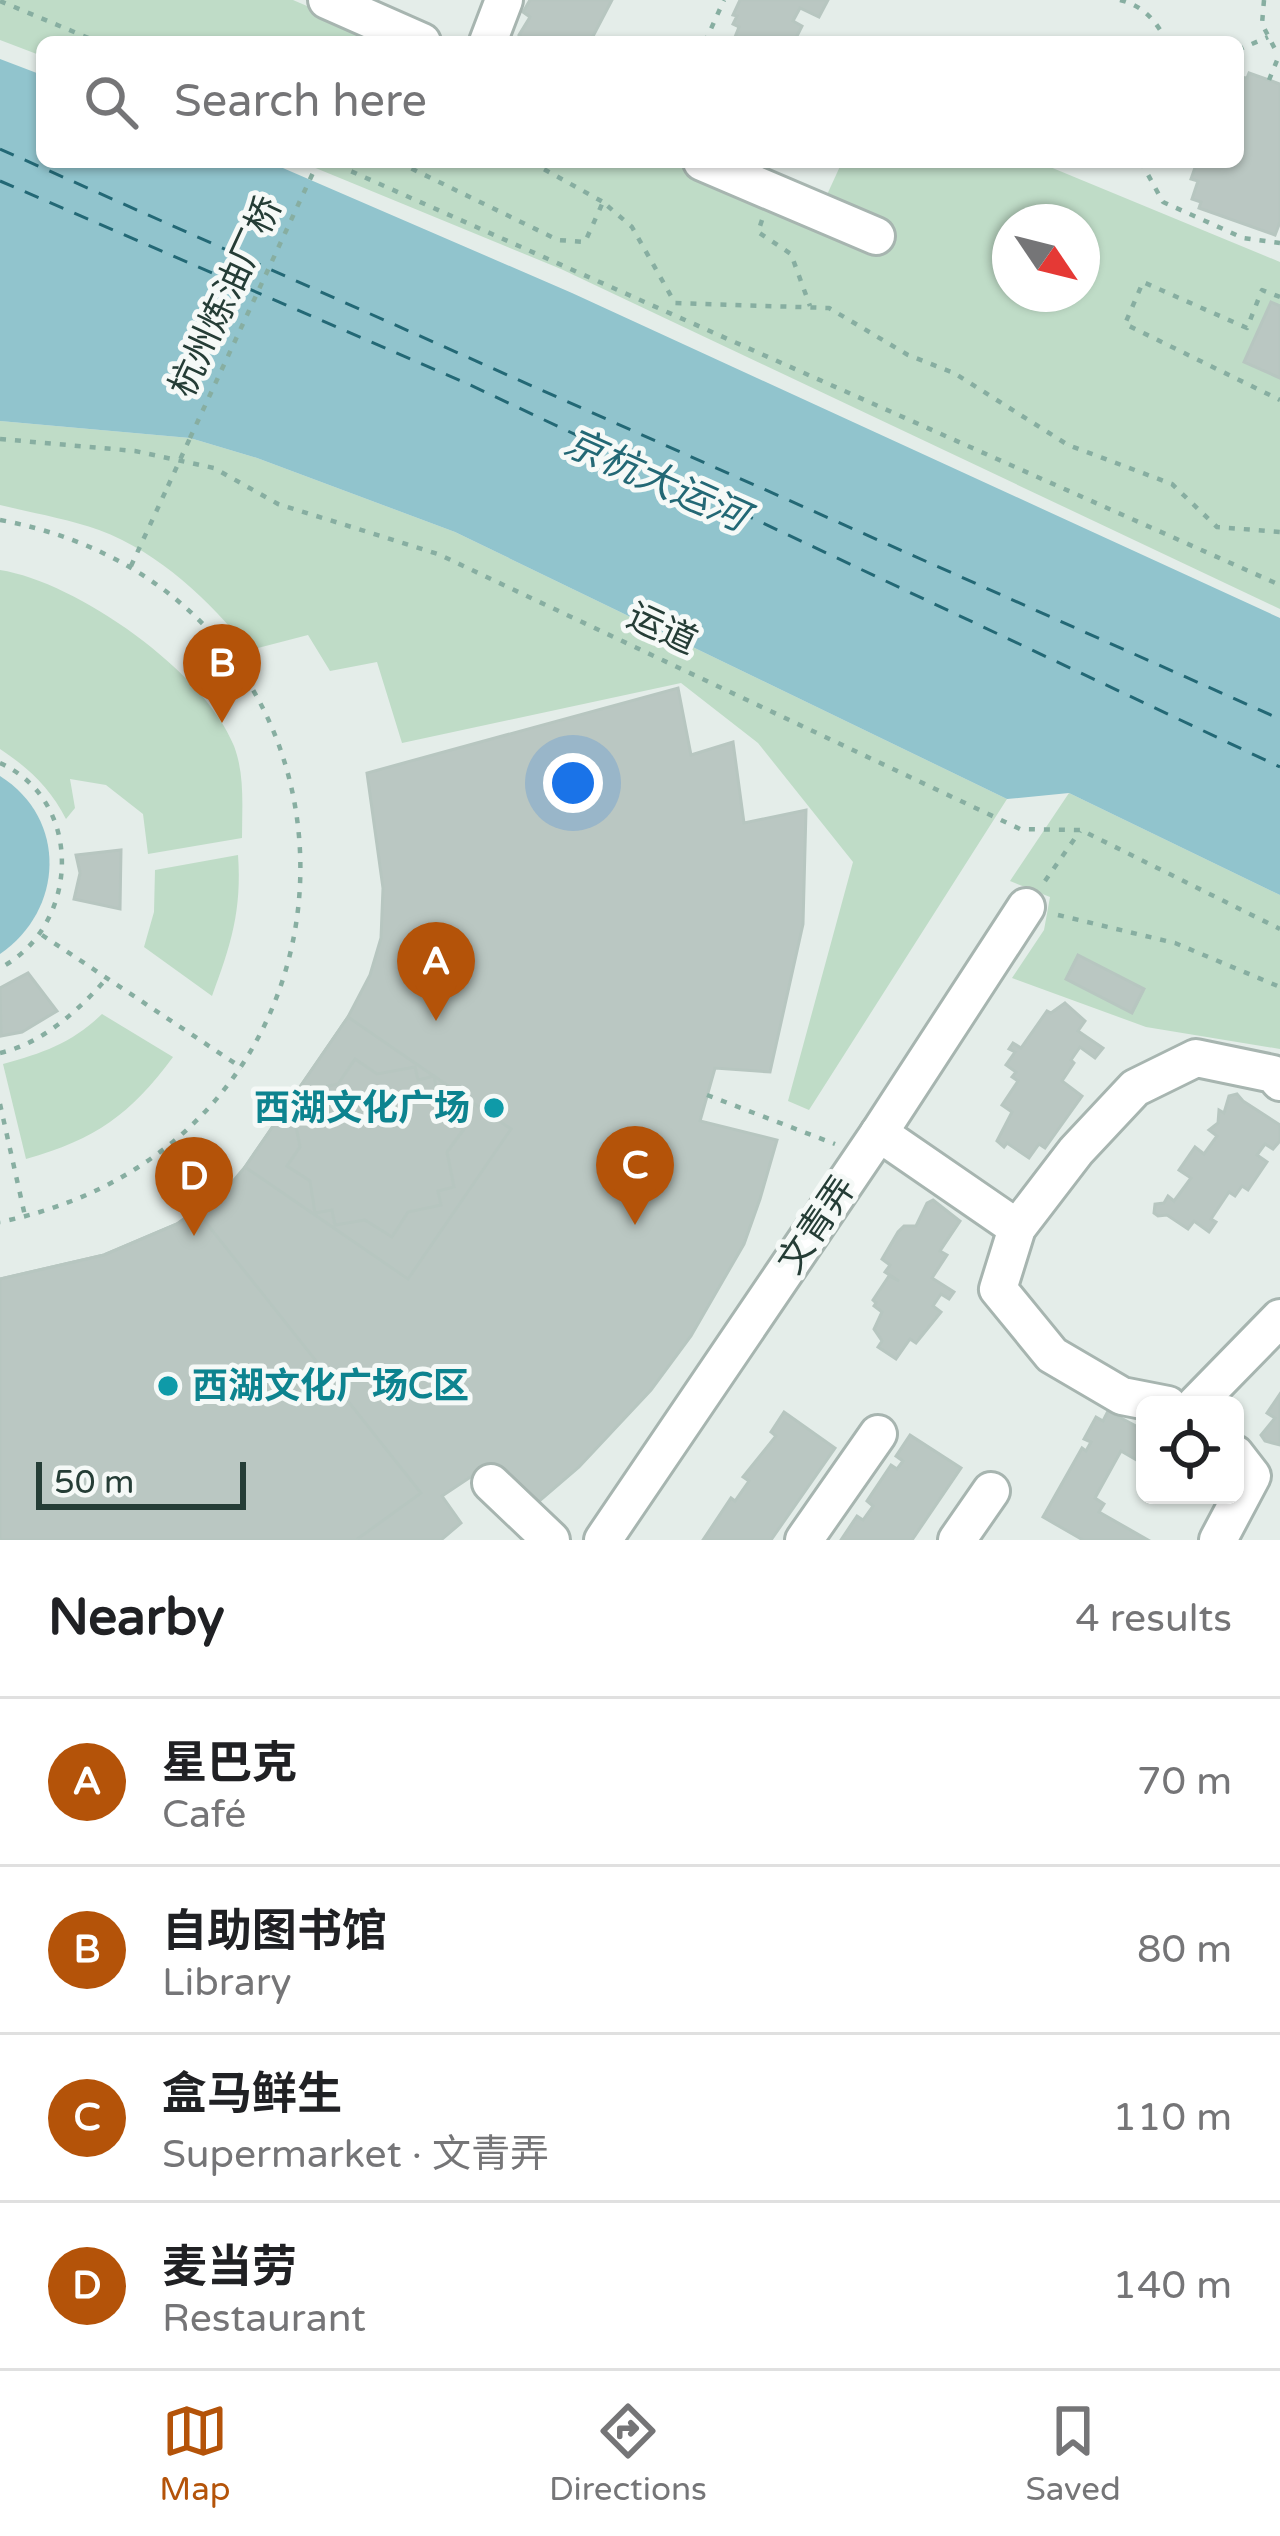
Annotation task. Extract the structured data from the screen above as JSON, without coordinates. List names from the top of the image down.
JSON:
{
  "streets": {
    "street": ["文青弄"],
    "path": ["杭州炼油厂桥", "运道"]
  },
  "water": ["京杭大运河"],
  "places": ["西湖文化广场", "西湖文化广场C区"],
  "scale_bar": "50 m",
  "north": "bottom right",
  "page": {
    "search": "Search here",
    "pins": [
      "B",
      "A",
      "C",
      "D"
    ],
    "scale": "50 m",
    "heading": ["Nearby", "4 results"],
    "list": [
      {
        "mark": "A",
        "name": "星巴克",
        "note": "Café",
        "value": "70 m"
      },
      {
        "mark": "B",
        "name": "自助图书馆",
        "note": "Library",
        "value": "80 m"
      },
      {
        "mark": "C",
        "name": "盒马鲜生",
        "note": "Supermarket · 文青弄",
        "value": "110 m"
      },
      {
        "mark": "D",
        "name": "麦当劳",
        "note": "Restaurant",
        "value": "140 m"
      }
    ],
    "nav": ["Map", "Directions", "Saved"]
  }
}
